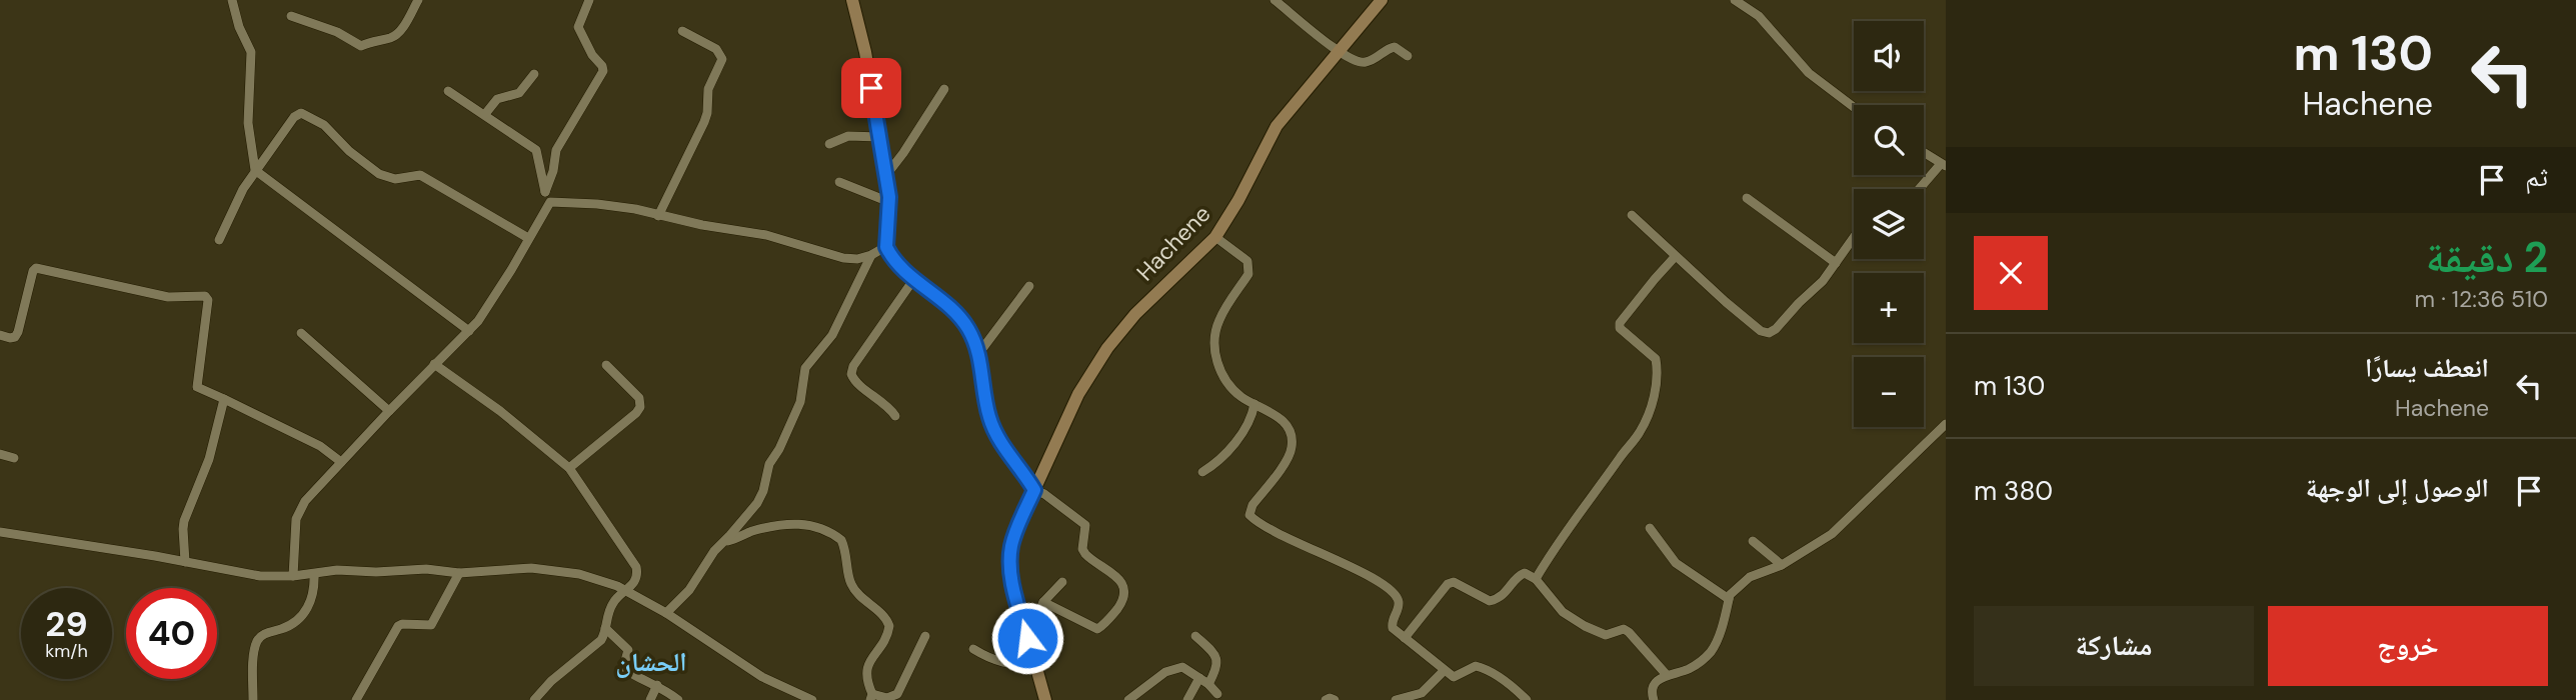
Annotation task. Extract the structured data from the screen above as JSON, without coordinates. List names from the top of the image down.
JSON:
{
  "streets": {
    "street": ["Hachene"]
  },
  "districts": ["الحشان"],
  "page": {
    "turn": ["130 m", "Hachene"],
    "map_buttons": ["+", "−"],
    "then": "ثم",
    "heading": ["2 دقيقة", "510 m · 12:36"],
    "list": [
      {
        "name": "انعطف يسارًا",
        "note": "Hachene",
        "value": "130 m"
      },
      {
        "name": "الوصول إلى الوجهة",
        "value": "380 m"
      }
    ],
    "speed": "29 km/h",
    "limit": "40",
    "buttons": ["خروج", "مشاركة"]
  }
}
